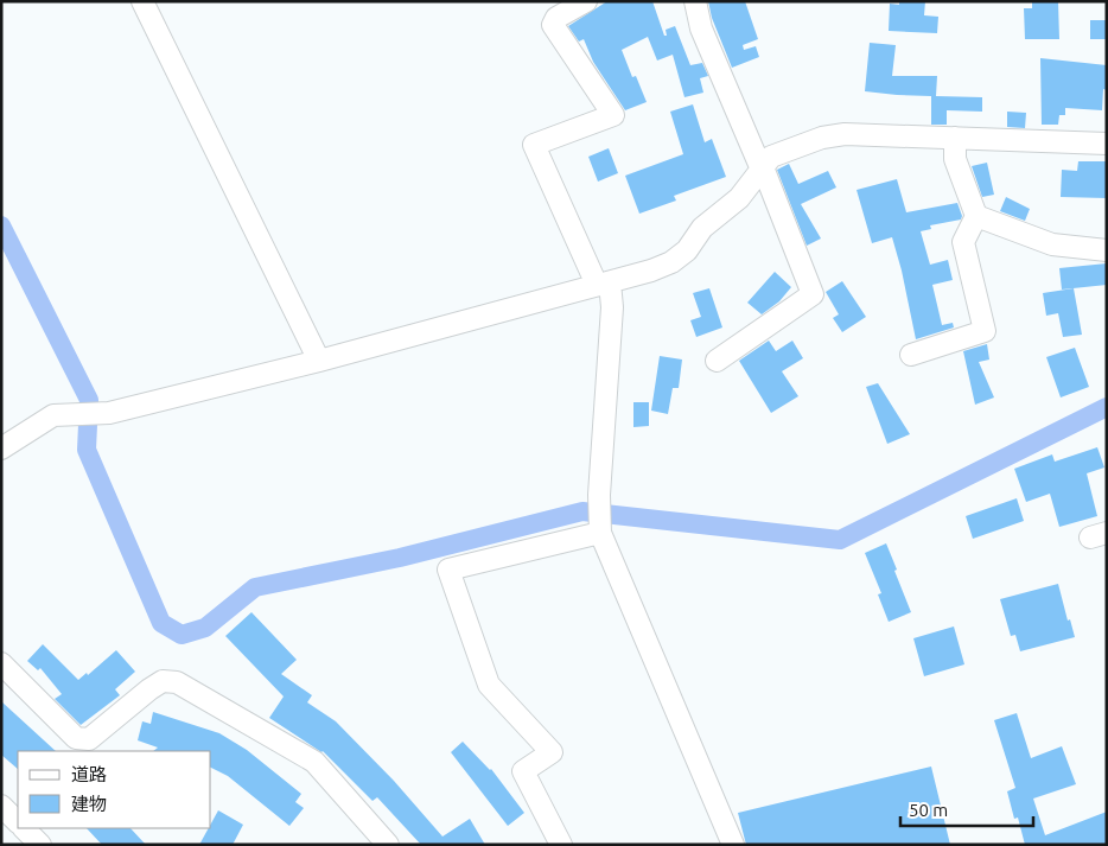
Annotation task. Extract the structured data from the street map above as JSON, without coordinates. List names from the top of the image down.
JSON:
{
  "legend": ["道路", "建物"],
  "scale_bar": "50 m"
}
